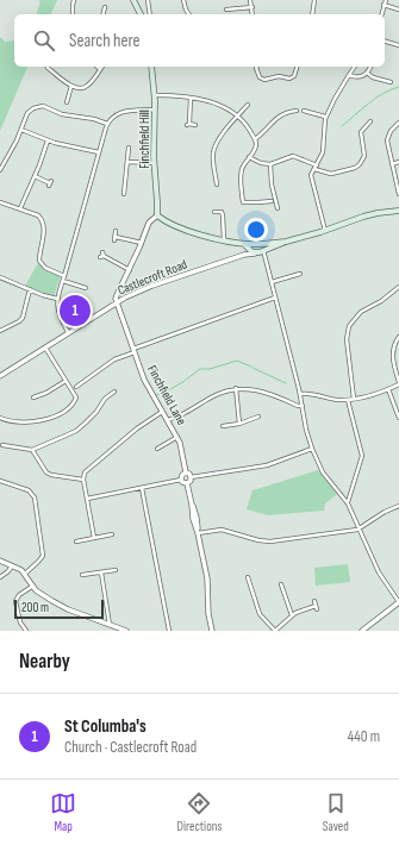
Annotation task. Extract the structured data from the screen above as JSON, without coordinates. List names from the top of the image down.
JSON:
{
  "streets": {
    "main road": ["Finchfield Hill"],
    "street": ["Castlecroft Road", "Finchfield Lane"]
  },
  "crossings": [
    ["Castlecroft Road", "Finchfield Lane"]
  ],
  "scale_bar": "200 m",
  "page": {
    "search": "Search here",
    "pins": "1",
    "scale": "200 m",
    "heading": "Nearby",
    "list": [
      {
        "mark": "1",
        "name": "St Columba's",
        "note": "Church · Castlecroft Road",
        "value": "440 m"
      }
    ],
    "nav": ["Map", "Directions", "Saved"]
  }
}
